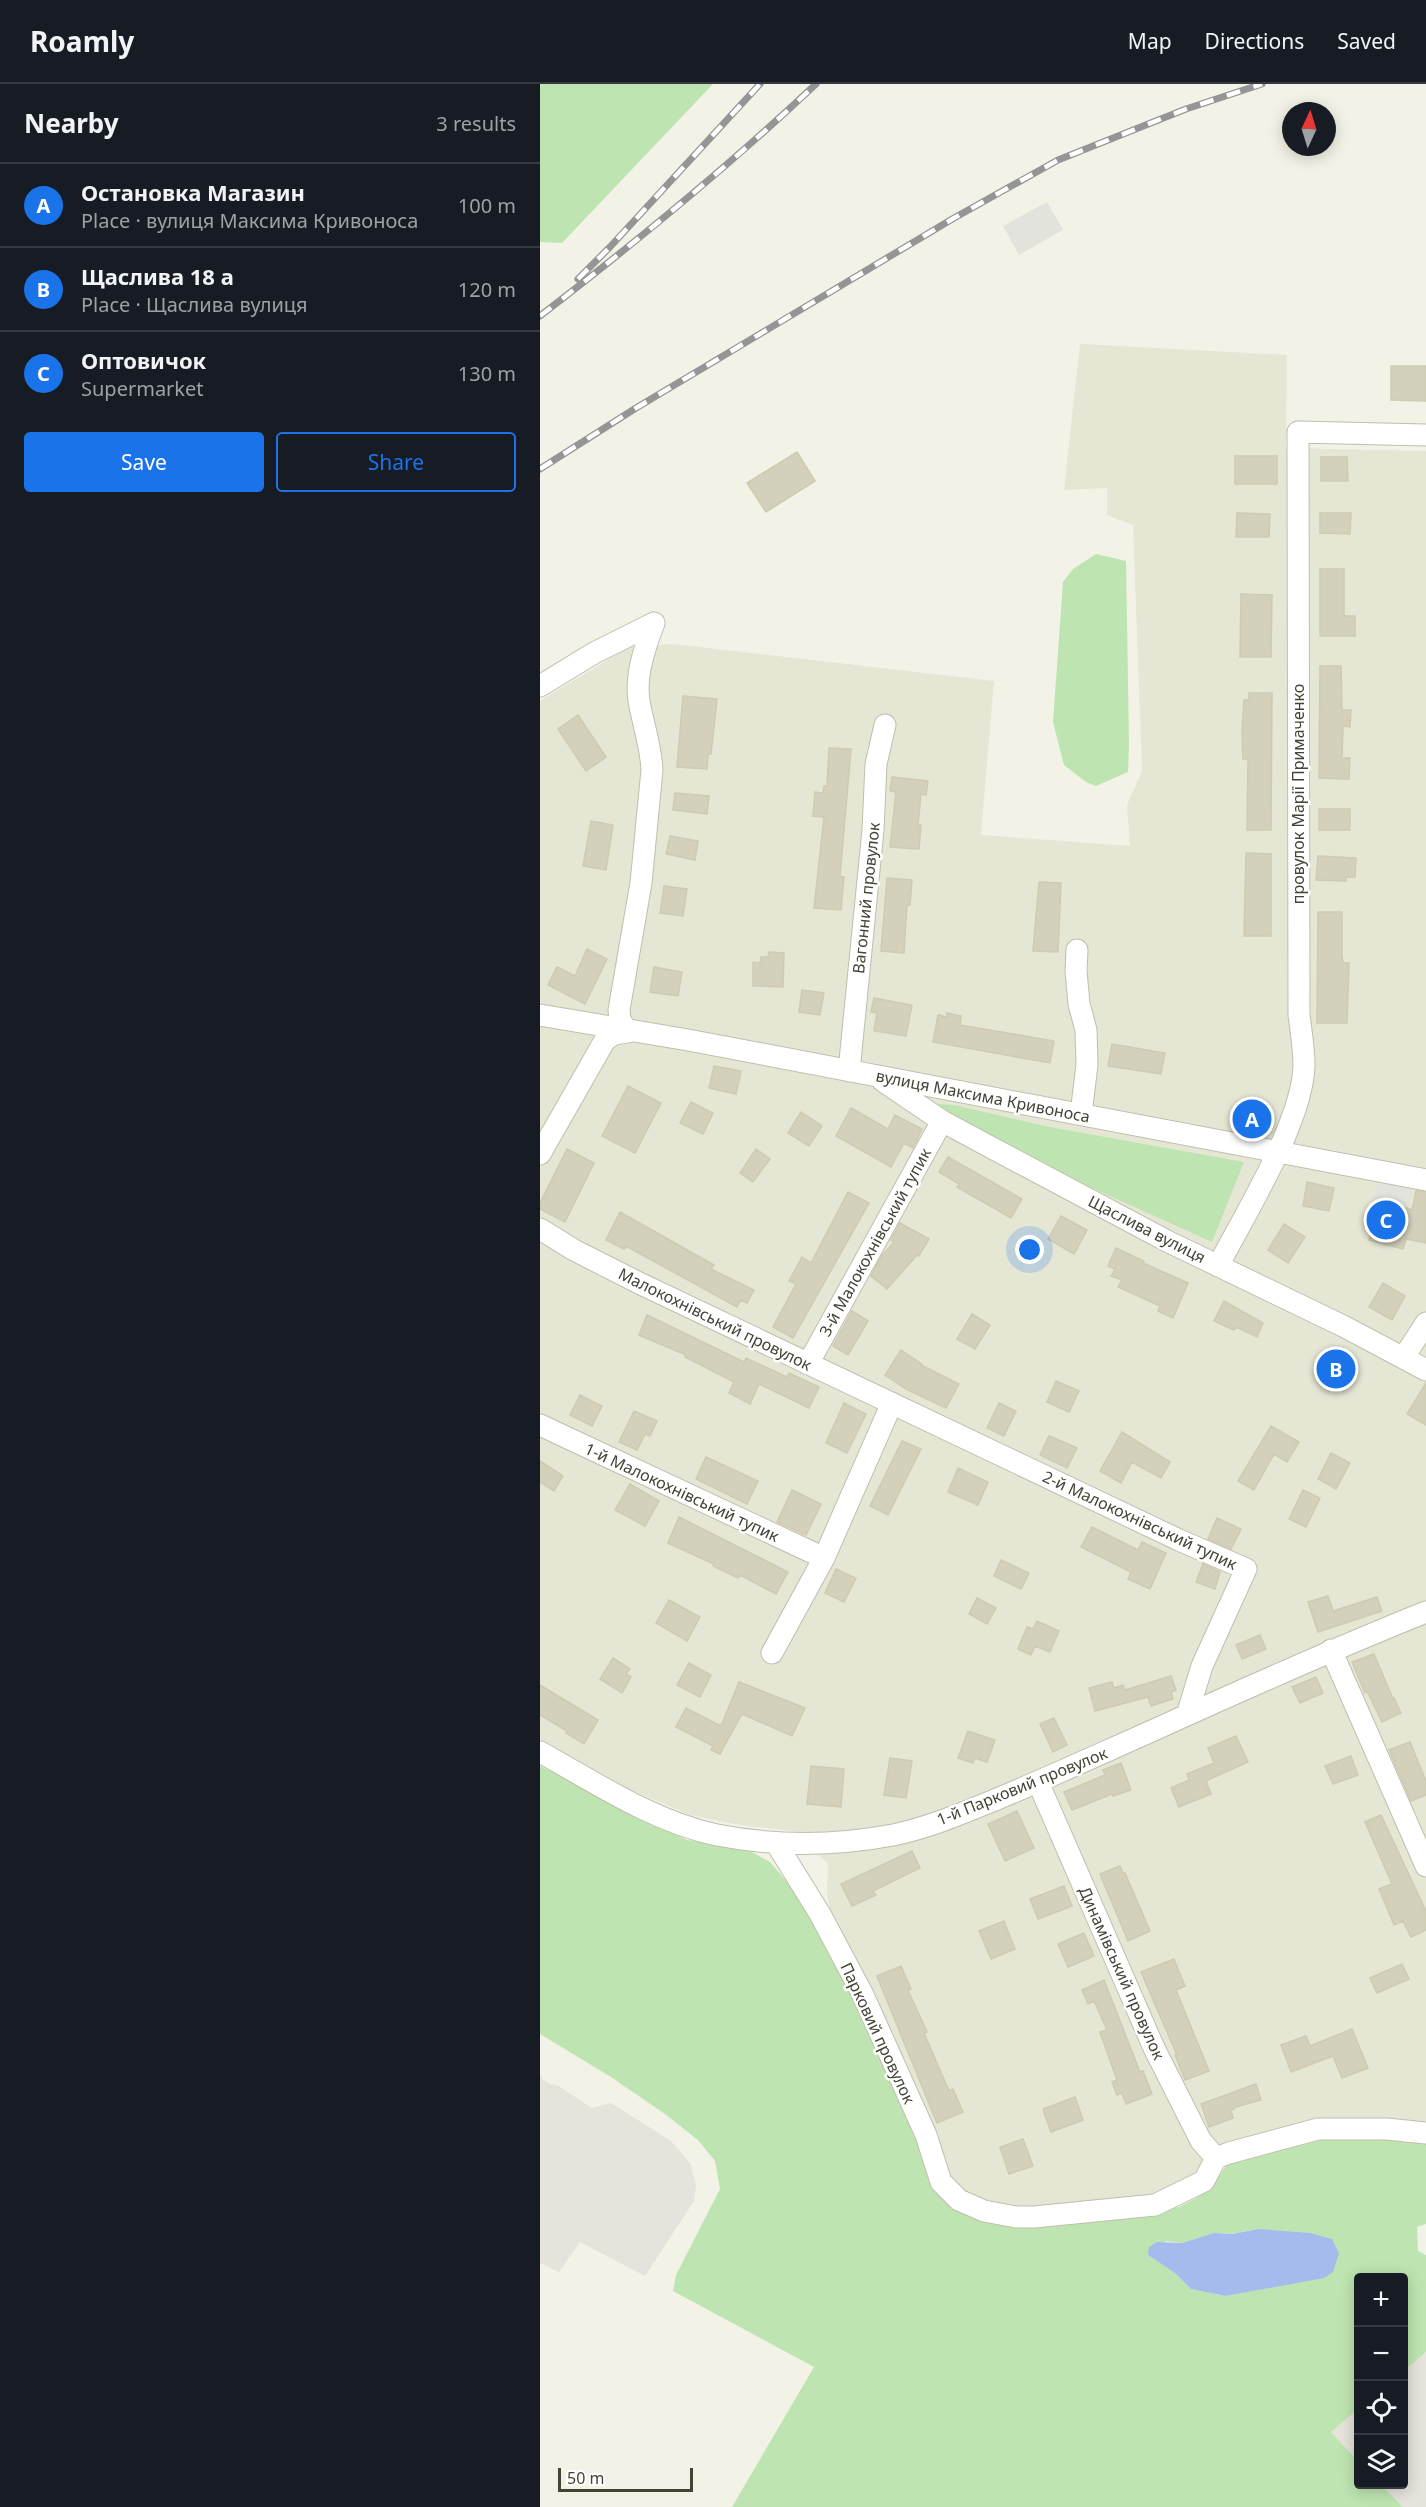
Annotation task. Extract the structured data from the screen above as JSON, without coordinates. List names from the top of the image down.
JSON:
{
  "streets": {
    "street": [
      "провулок Марії Примаченко",
      "Вагонний провулок",
      "вулиця Максима Кривоноса",
      "Щаслива вулиця",
      "3-й Малокохнівський тупик",
      "Малокохнівський провулок",
      "1-й Малокохнівський тупик",
      "2-й Малокохнівський тупик",
      "1-й Парковий провулок",
      "Динамівський провулок",
      "Парковий провулок"
    ]
  },
  "crossings": [
    ["провулок Марії Примаченко", "вулиця Максима Кривоноса"],
    ["провулок Марії Примаченко", "Щаслива вулиця"],
    ["Вагонний провулок", "вулиця Максима Кривоноса"],
    ["вулиця Максима Кривоноса", "Щаслива вулиця"],
    ["Щаслива вулиця", "3-й Малокохнівський тупик"],
    ["3-й Малокохнівський тупик", "Малокохнівський провулок"],
    ["Малокохнівський провулок", "2-й Малокохнівський тупик"],
    ["2-й Малокохнівський тупик", "1-й Парковий провулок"],
    ["1-й Парковий провулок", "Динамівський провулок"],
    ["1-й Парковий провулок", "Парковий провулок"],
    ["Динамівський провулок", "Парковий провулок"]
  ],
  "scale_bar": "50 m",
  "north": "top",
  "page": {
    "header": "Roamly",
    "nav": ["Map", "Directions", "Saved"],
    "heading": ["Nearby", "3 results"],
    "list": [
      {
        "mark": "A",
        "name": "Остановка Магазин",
        "note": "Place · вулиця Максима Кривоноса",
        "value": "100 m"
      },
      {
        "mark": "B",
        "name": "Щаслива 18 а",
        "note": "Place · Щаслива вулиця",
        "value": "120 m"
      },
      {
        "mark": "C",
        "name": "Оптовичок",
        "note": "Supermarket",
        "value": "130 m"
      }
    ],
    "buttons": ["Save", "Share"],
    "pins": ["A", "C", "B"],
    "map_buttons": ["+", "−"],
    "scale": "50 m"
  }
}
